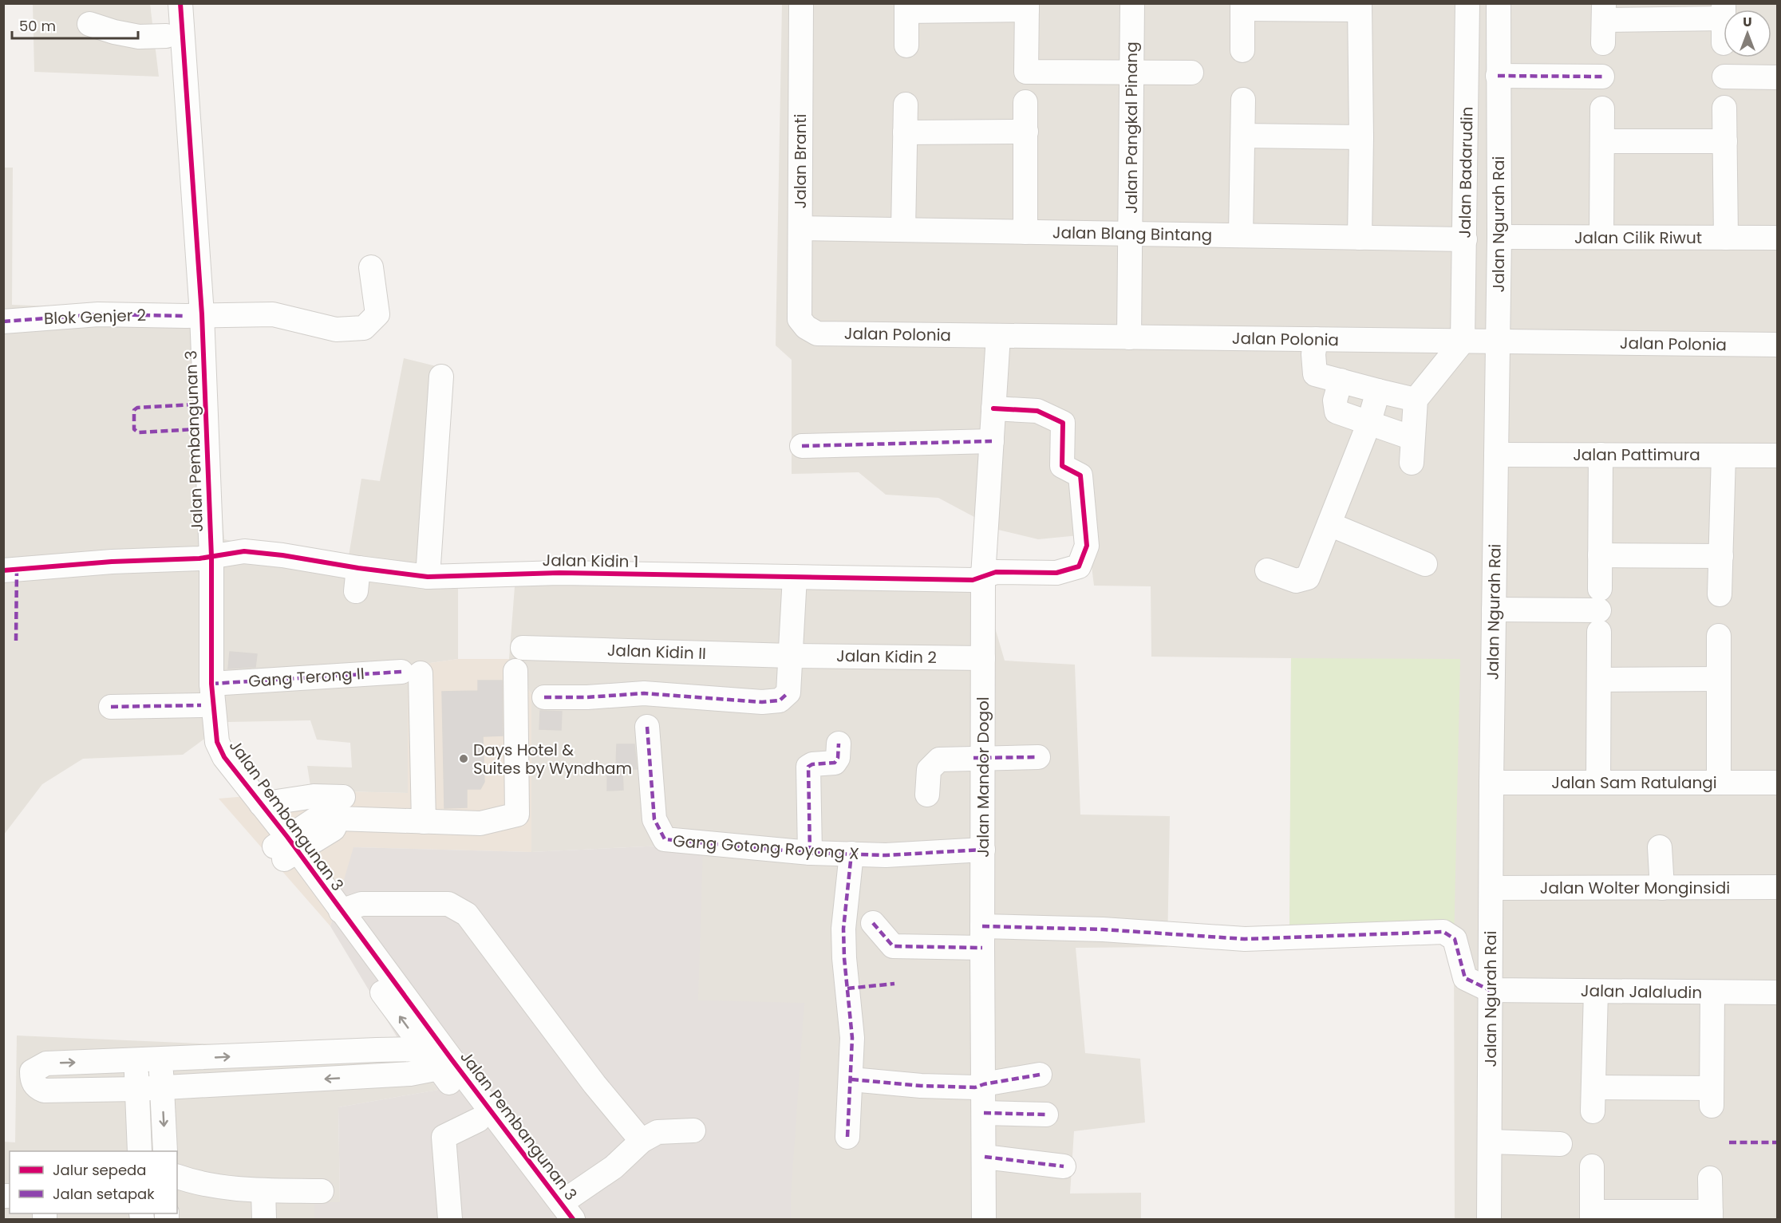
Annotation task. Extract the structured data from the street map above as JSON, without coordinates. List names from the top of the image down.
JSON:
{
  "streets": {
    "street": [
      "Jalan Pangkal Pinang",
      "Jalan Branti",
      "Jalan Badarudin",
      "Jalan Ngurah Rai",
      "Jalan Blang Bintang",
      "Jalan Cilik Riwut",
      "Blok Genjer 2",
      "Jalan Polonia",
      "Jalan Pembangunan 3",
      "Jalan Pattimura",
      "Jalan Kidin 1",
      "Jalan Kidin II",
      "Jalan Kidin 2",
      "Gang Terong II",
      "Jalan Mandor Dogol",
      "Jalan Sam Ratulangi",
      "Gang Gotong Royong X",
      "Jalan Wolter Monginsidi",
      "Jalan Jalaludin"
    ]
  },
  "crossings": [
    ["Jalan Pangkal Pinang", "Jalan Blang Bintang"],
    ["Jalan Pangkal Pinang", "Jalan Polonia"],
    ["Jalan Branti", "Jalan Blang Bintang"],
    ["Jalan Branti", "Jalan Polonia"],
    ["Jalan Badarudin", "Jalan Blang Bintang"],
    ["Jalan Badarudin", "Jalan Polonia"],
    ["Jalan Ngurah Rai", "Jalan Cilik Riwut"],
    ["Jalan Ngurah Rai", "Jalan Polonia"],
    ["Jalan Ngurah Rai", "Jalan Pattimura"],
    ["Jalan Ngurah Rai", "Jalan Sam Ratulangi"],
    ["Jalan Ngurah Rai", "Jalan Wolter Monginsidi"],
    ["Jalan Ngurah Rai", "Jalan Jalaludin"],
    ["Blok Genjer 2", "Jalan Pembangunan 3"],
    ["Jalan Polonia", "Jalan Mandor Dogol"],
    ["Jalan Pembangunan 3", "Jalan Kidin 1"],
    ["Jalan Pembangunan 3", "Gang Terong II"],
    ["Jalan Kidin 1", "Jalan Mandor Dogol"],
    ["Jalan Kidin II", "Jalan Kidin 2"],
    ["Jalan Kidin 2", "Jalan Mandor Dogol"],
    ["Jalan Mandor Dogol", "Gang Gotong Royong X"]
  ],
  "places": ["Days Hotel & Suites by Wyndham"],
  "legend": ["Jalur sepeda", "Jalan setapak"],
  "scale_bar": "50 m",
  "north": "top"
}
